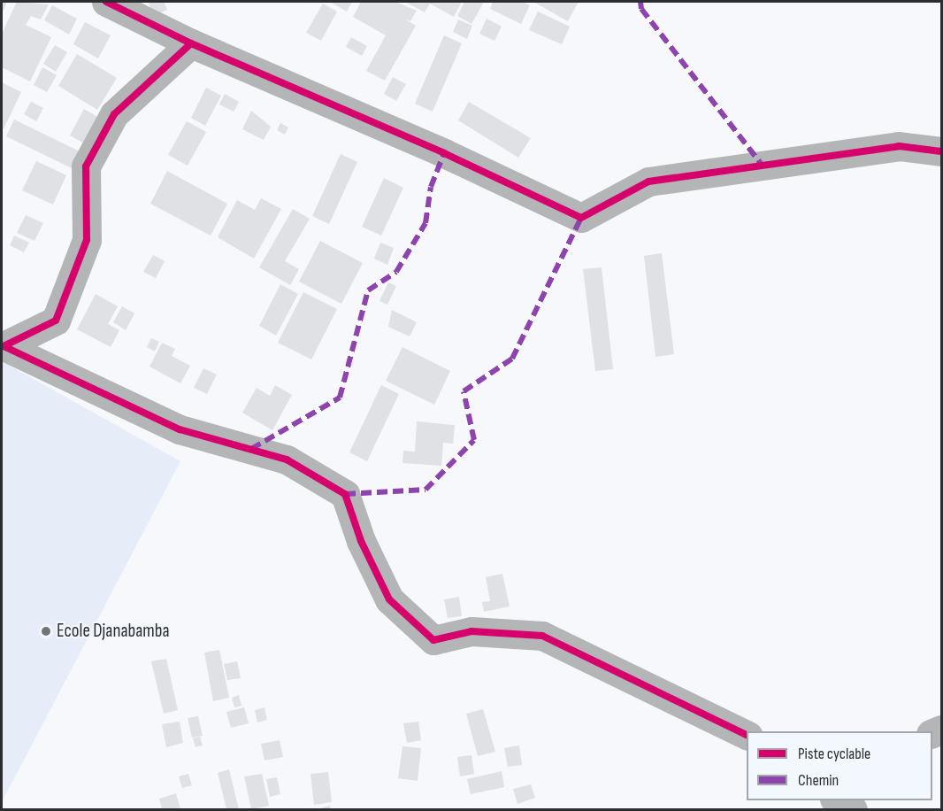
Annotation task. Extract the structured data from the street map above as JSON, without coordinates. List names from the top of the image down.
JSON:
{
  "places": ["Ecole Djanabamba"],
  "legend": ["Piste cyclable", "Chemin"]
}
